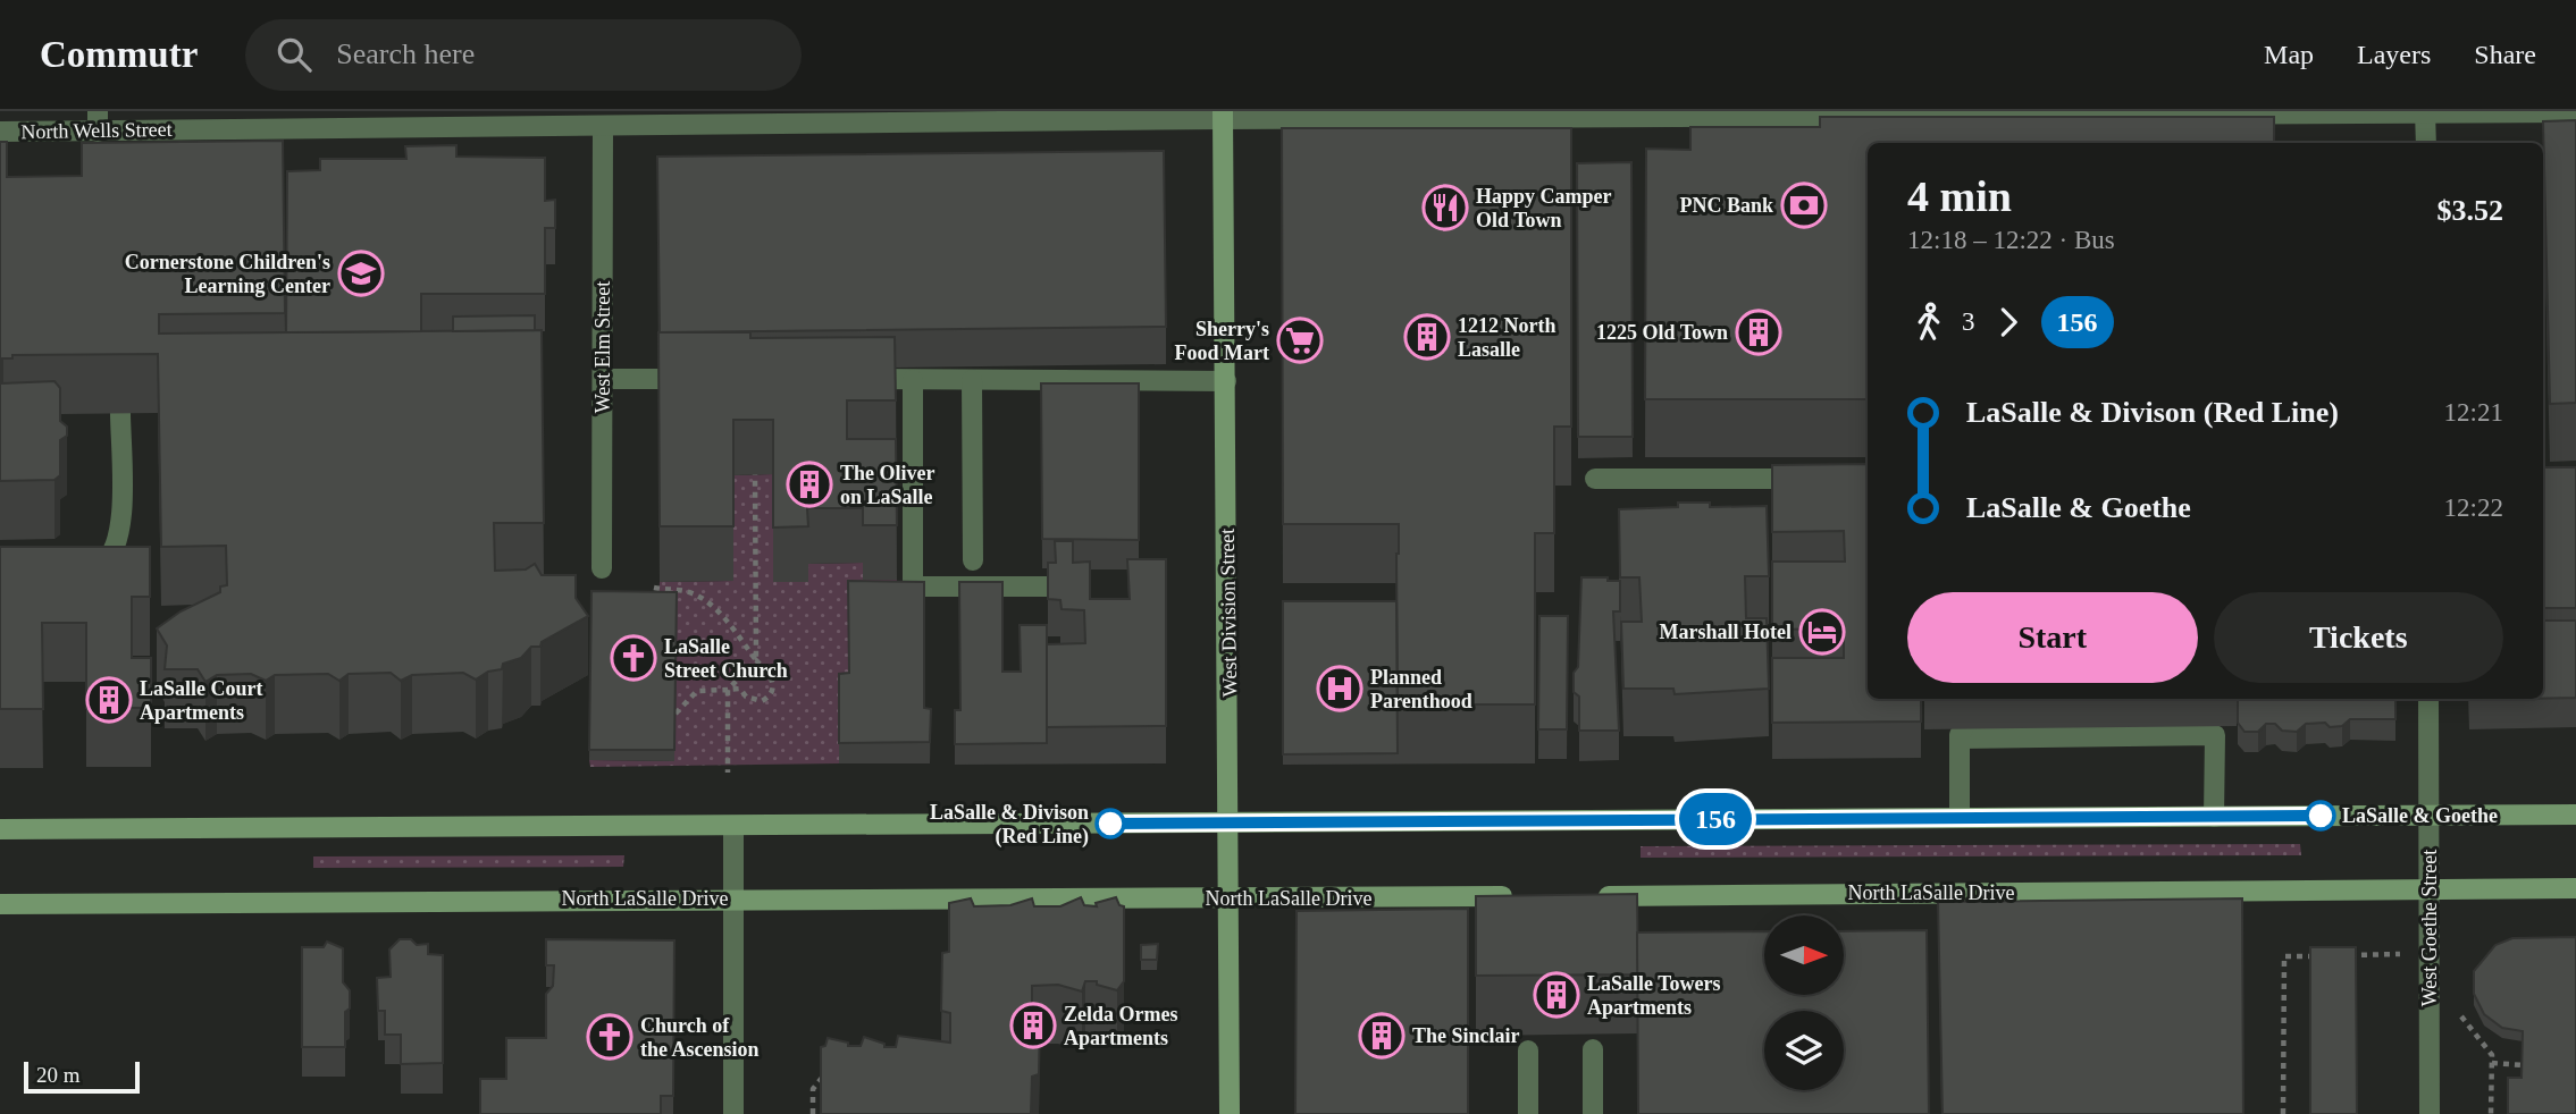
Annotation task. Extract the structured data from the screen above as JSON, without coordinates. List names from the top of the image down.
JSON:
{
  "streets": {
    "main road": ["West Division Street", "North LaSalle Drive"],
    "street": ["North Wells Street", "West Elm Street", "West Goethe Street"]
  },
  "crossings": [
    ["North Wells Street", "West Elm Street"],
    ["North Wells Street", "West Division Street"],
    ["West Division Street", "North LaSalle Drive"],
    ["North LaSalle Drive", "West Goethe Street"]
  ],
  "places": {
    "bank": ["PNC Bank"],
    "restaurant": ["Happy Camper Old Town"],
    "school or university": ["Cornerstone Children's Learning Center"],
    "building": [
      "1225 Old Town",
      "1212 North Lasalle",
      "The Oliver on LaSalle",
      "LaSalle Court Apartments",
      "LaSalle Towers Apartments",
      "Zelda Ormes Apartments",
      "The Sinclair"
    ],
    "supermarket": ["Sherry's Food Mart"],
    "hotel": ["Marshall Hotel"],
    "church": ["LaSalle Street Church", "Church of the Ascension"],
    "hospital": ["Planned Parenthood"],
    "other": ["LaSalle & Goethe", "LaSalle & Divison (Red Line)"]
  },
  "lines": ["bus line 156"],
  "scale_bar": "20 m",
  "north": "right",
  "page": {
    "header": "Commutr",
    "search": "Search here",
    "nav": ["Map", "Layers", "Share"],
    "on_map": "156",
    "heading": ["4 min", "12:18 – 12:22 · Bus", "$3.52"],
    "legs": ["3", "156"],
    "list": [
      {
        "name": "LaSalle & Divison (Red Line)",
        "value": "12:21"
      },
      {
        "name": "LaSalle & Goethe",
        "value": "12:22"
      }
    ],
    "buttons": ["Start", "Tickets"],
    "scale": "20 m"
  }
}
